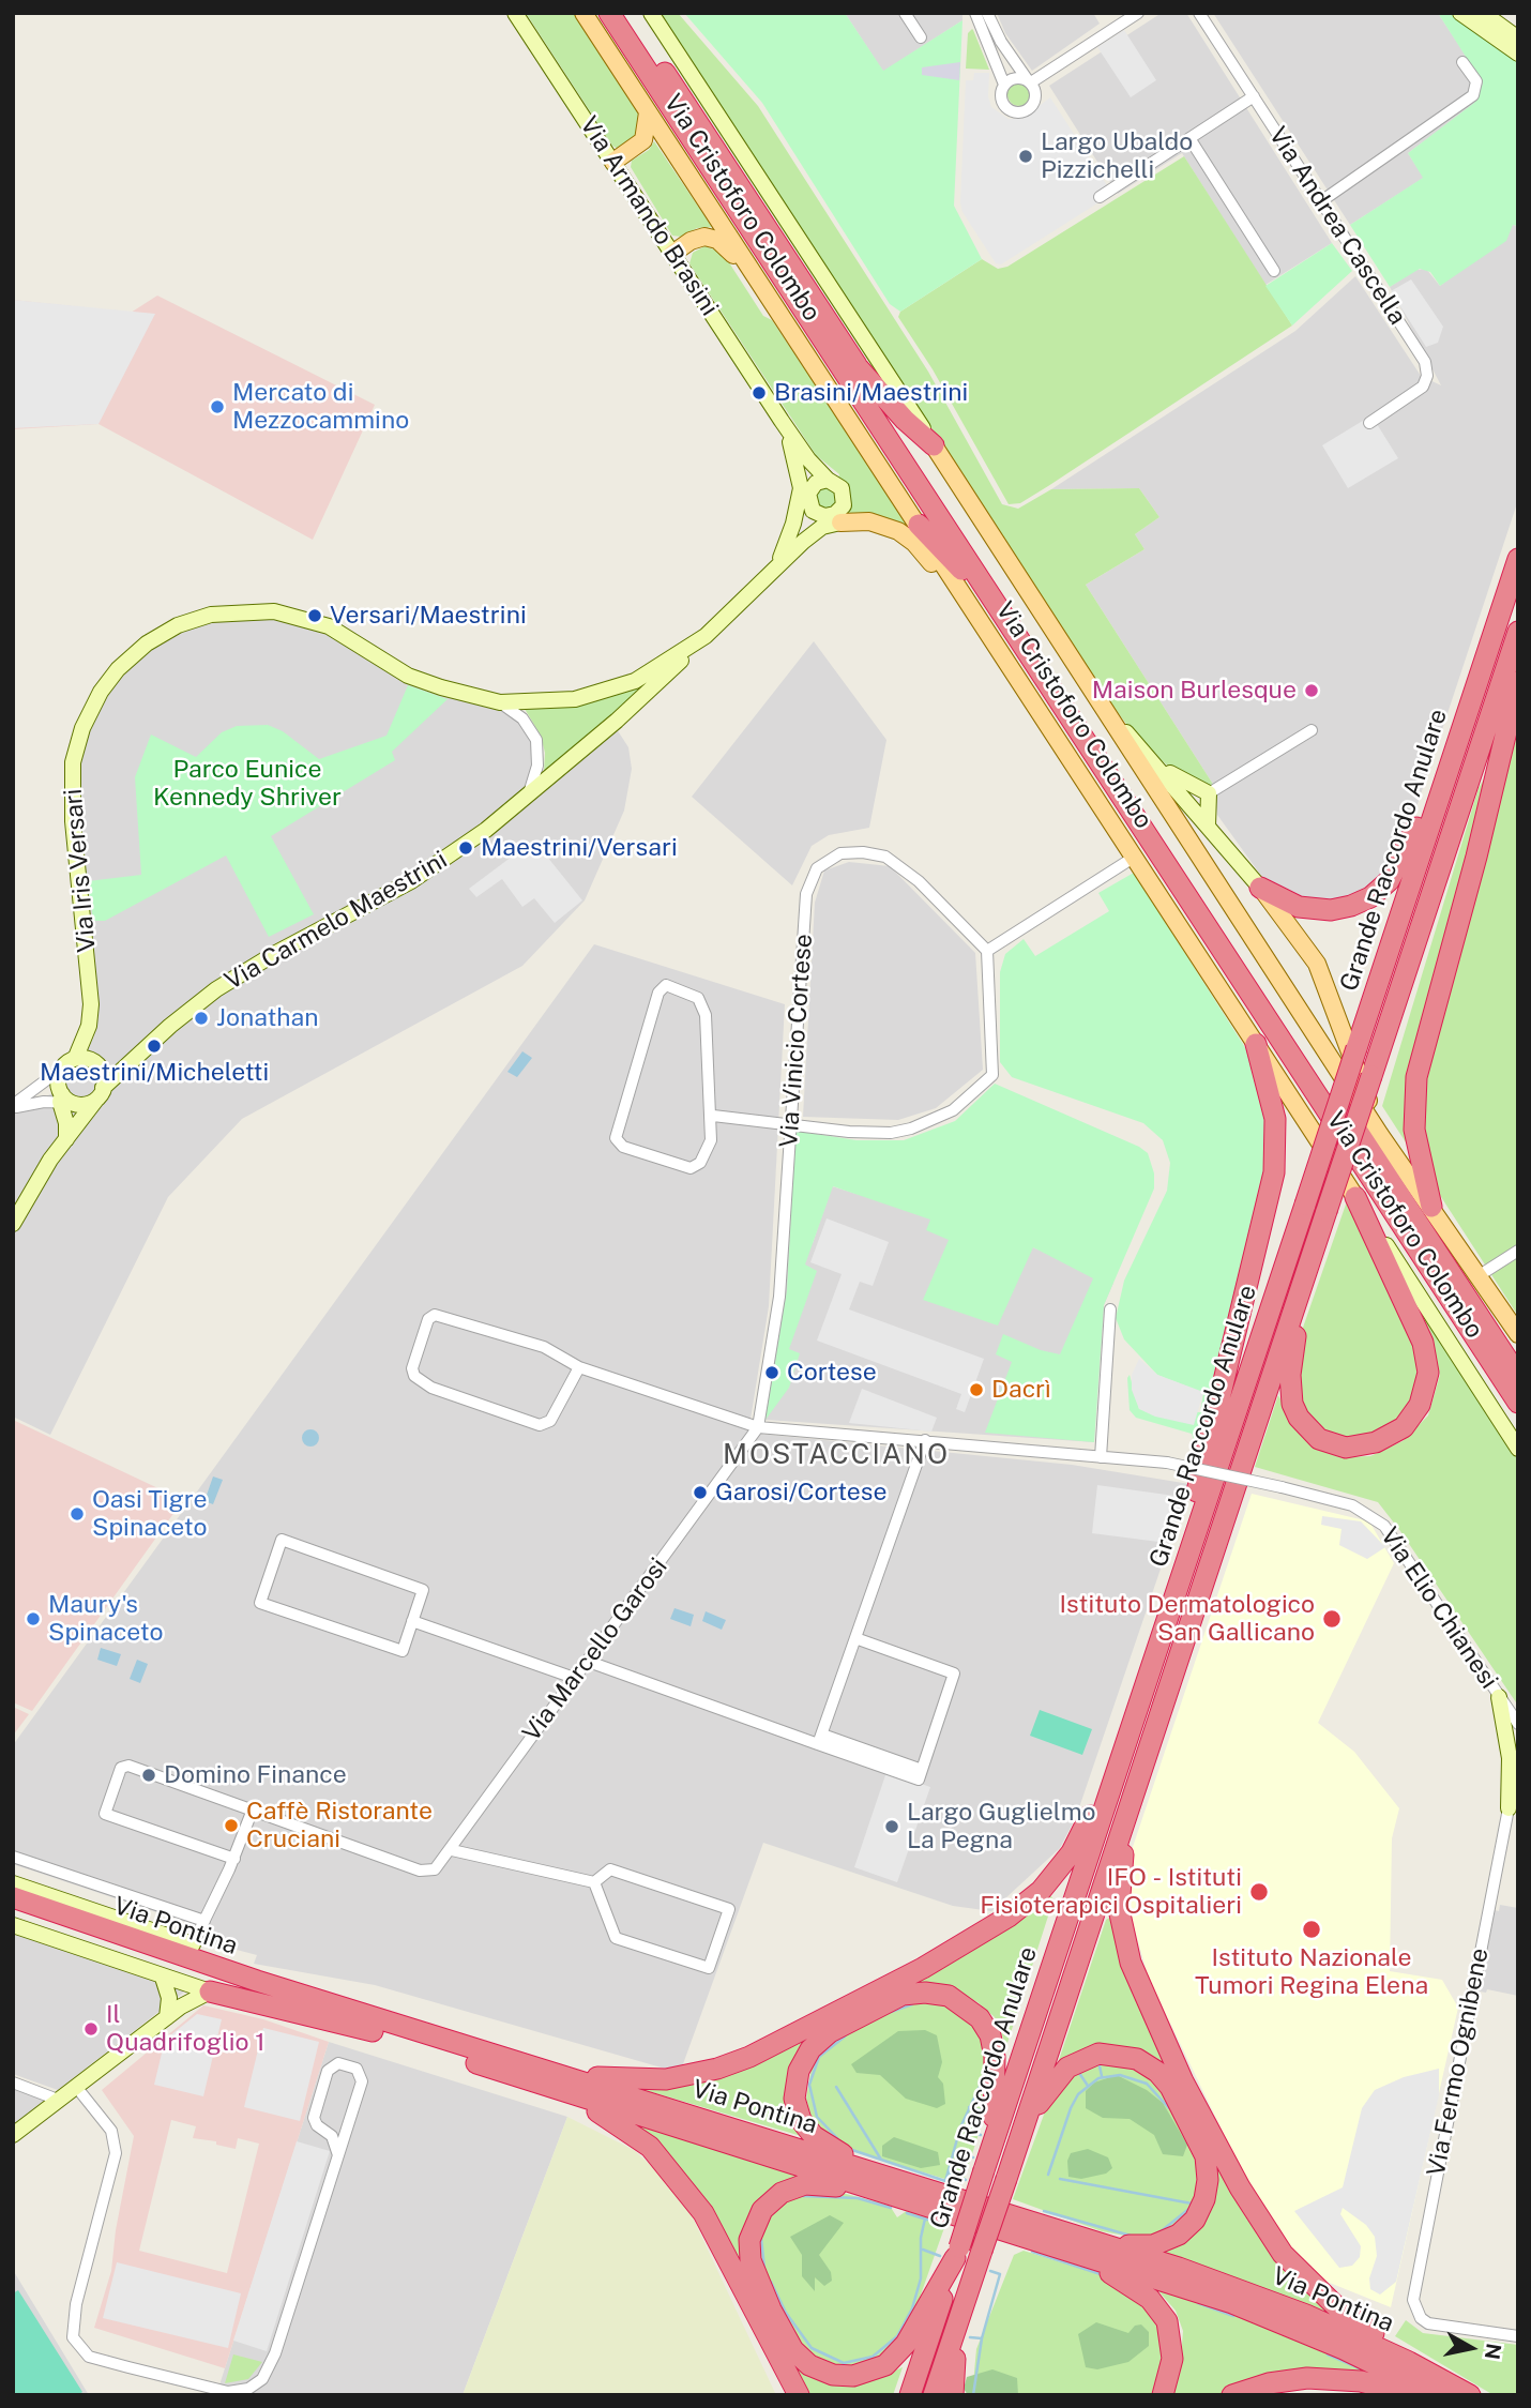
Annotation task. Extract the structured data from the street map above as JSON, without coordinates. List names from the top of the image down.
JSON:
{
  "streets": {
    "highway": ["Via Cristoforo Colombo", "Grande Raccordo Anulare", "Via Pontina"],
    "street": [
      "Via Armando Brasini",
      "Via Andrea Cascella",
      "Via Iris Versari",
      "Via Carmelo Maestrini",
      "Via Vinicio Cortese",
      "Via Elio Chianesi",
      "Via Marcello Garosi",
      "Via Fermo Ognibene"
    ]
  },
  "crossings": [
    ["Via Armando Brasini", "Via Iris Versari"],
    ["Via Iris Versari", "Via Carmelo Maestrini"],
    ["Via Vinicio Cortese", "Via Elio Chianesi"],
    ["Via Vinicio Cortese", "Via Marcello Garosi"],
    ["Via Elio Chianesi", "Via Marcello Garosi"]
  ],
  "districts": ["MOSTACCIANO"],
  "parks": ["Parco Eunice Kennedy Shriver"],
  "places": [
    "Largo Ubaldo Pizzichelli",
    "Brasini/Maestrini",
    "Mercato di Mezzocammino",
    "Versari/Maestrini",
    "Maison Burlesque",
    "Maestrini/Versari",
    "Jonathan",
    "Maestrini/Micheletti",
    "Cortese",
    "Dacrì",
    "Garosi/Cortese",
    "Oasi Tigre Spinaceto",
    "Maury's Spinaceto",
    "Istituto Dermatologico San Gallicano",
    "Domino Finance",
    "Caffè Ristorante Cruciani",
    "Largo Guglielmo La Pegna",
    "IFO - Istituti Fisioterapici Ospitalieri",
    "Istituto Nazionale Tumori Regina Elena",
    "Il Quadrifoglio 1"
  ],
  "north": "right"
}
